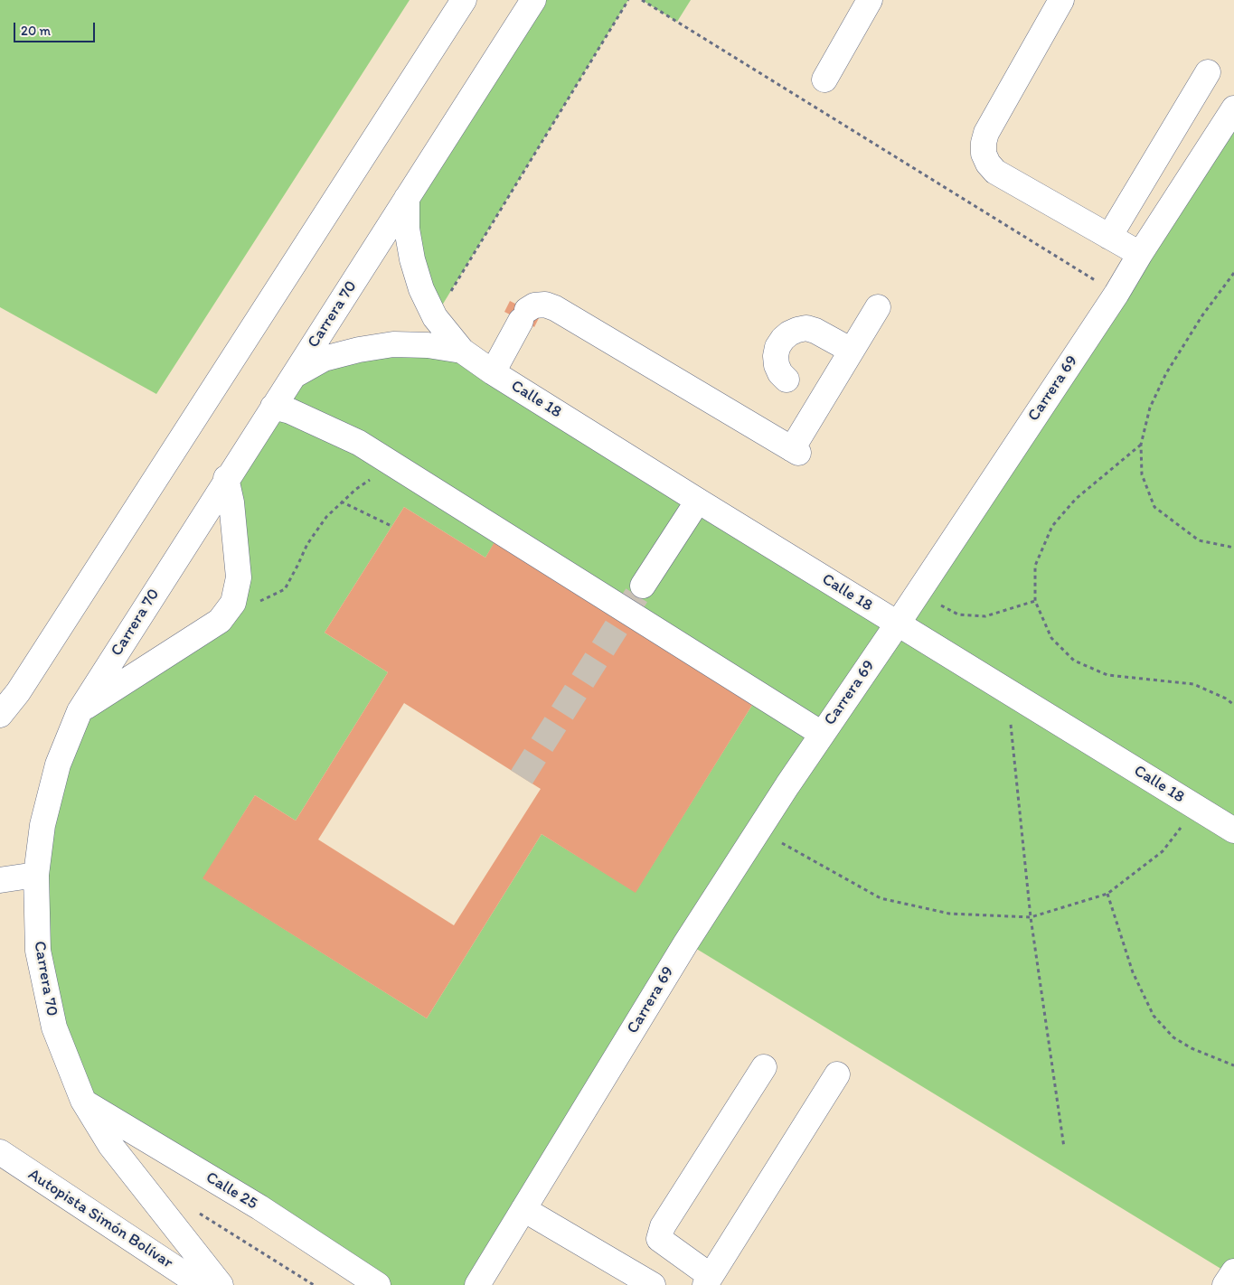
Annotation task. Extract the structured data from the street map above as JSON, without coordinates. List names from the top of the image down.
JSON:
{
  "streets": {
    "main road": [
      "Carrera 70",
      "Carrera 69",
      "Calle 18",
      "Calle 25",
      "Autopista Simón Bolívar"
    ]
  },
  "crossings": [
    ["Carrera 70", "Calle 18"],
    ["Carrera 70", "Calle 25"],
    ["Carrera 69", "Calle 18"]
  ],
  "scale_bar": "20 m"
}
